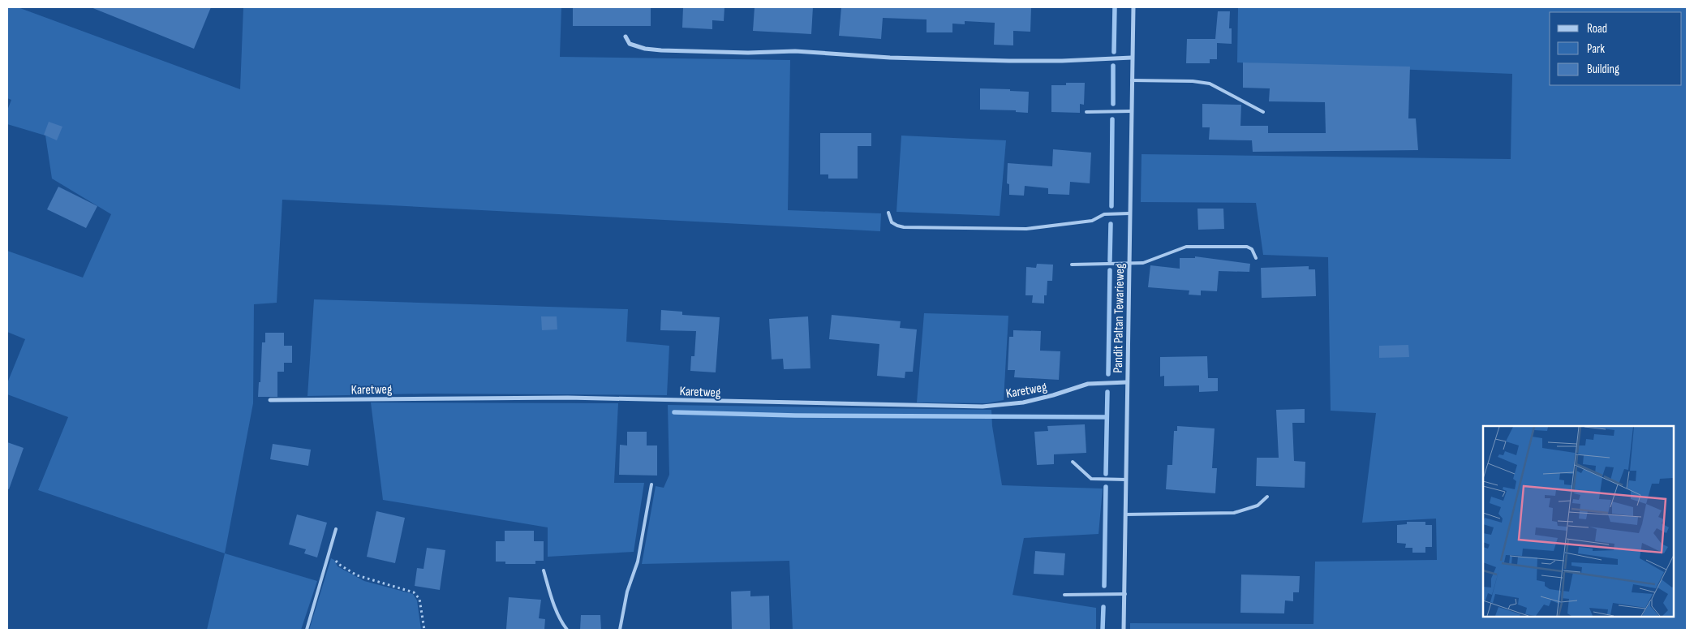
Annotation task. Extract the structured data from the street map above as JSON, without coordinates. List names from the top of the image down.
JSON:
{
  "streets": {
    "street": ["Pandit Paltan Tewarieweg", "Karetweg"]
  },
  "crossings": [
    ["Pandit Paltan Tewarieweg", "Karetweg"]
  ],
  "legend": ["Road", "Park", "Building"]
}
